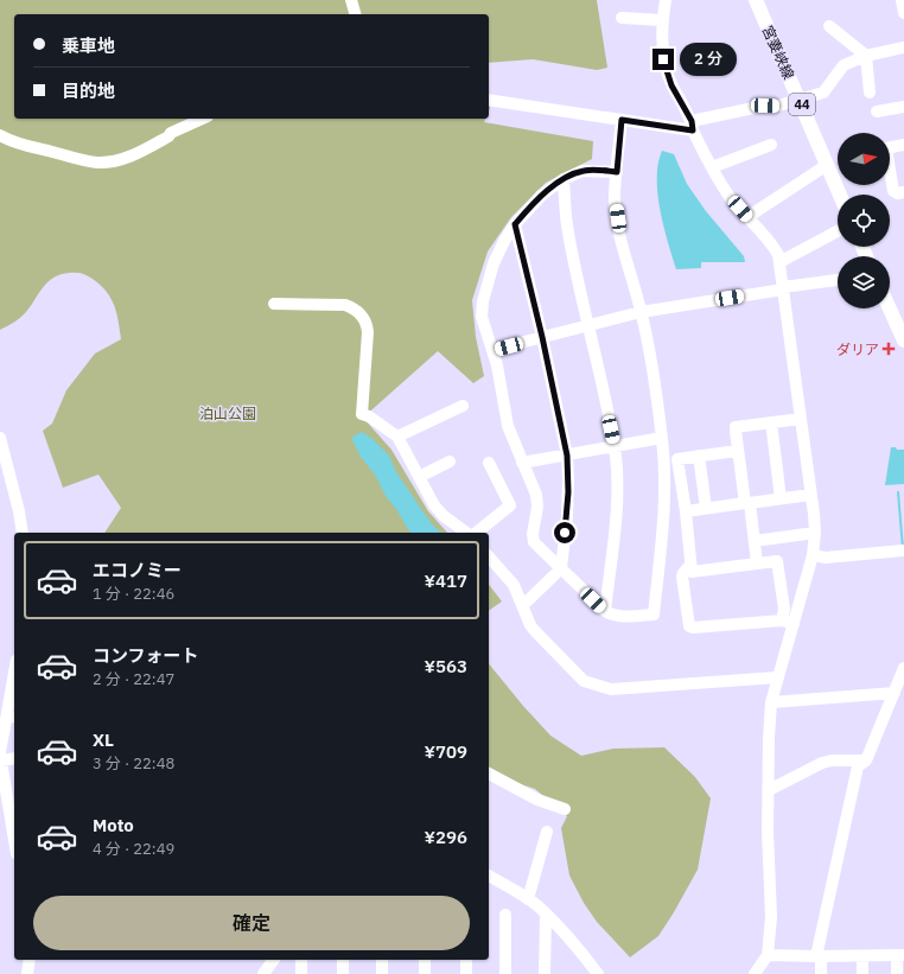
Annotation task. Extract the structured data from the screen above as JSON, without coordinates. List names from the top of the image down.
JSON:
{
  "streets": {
    "main road": ["宮妻峡線", "44"]
  },
  "parks": ["泊山公園"],
  "places": {
    "health": ["ダリア"]
  },
  "north": "right",
  "page": {
    "banner": ["乗車地", "目的地"],
    "bubble": "2 分",
    "list": [
      {
        "name": "エコノミー",
        "note": "1 分 · 22:46",
        "value": "¥417"
      },
      {
        "name": "コンフォート",
        "note": "2 分 · 22:47",
        "value": "¥563"
      },
      {
        "name": "XL",
        "note": "3 分 · 22:48",
        "value": "¥709"
      },
      {
        "name": "Moto",
        "note": "4 分 · 22:49",
        "value": "¥296"
      }
    ],
    "buttons": "確定"
  }
}
